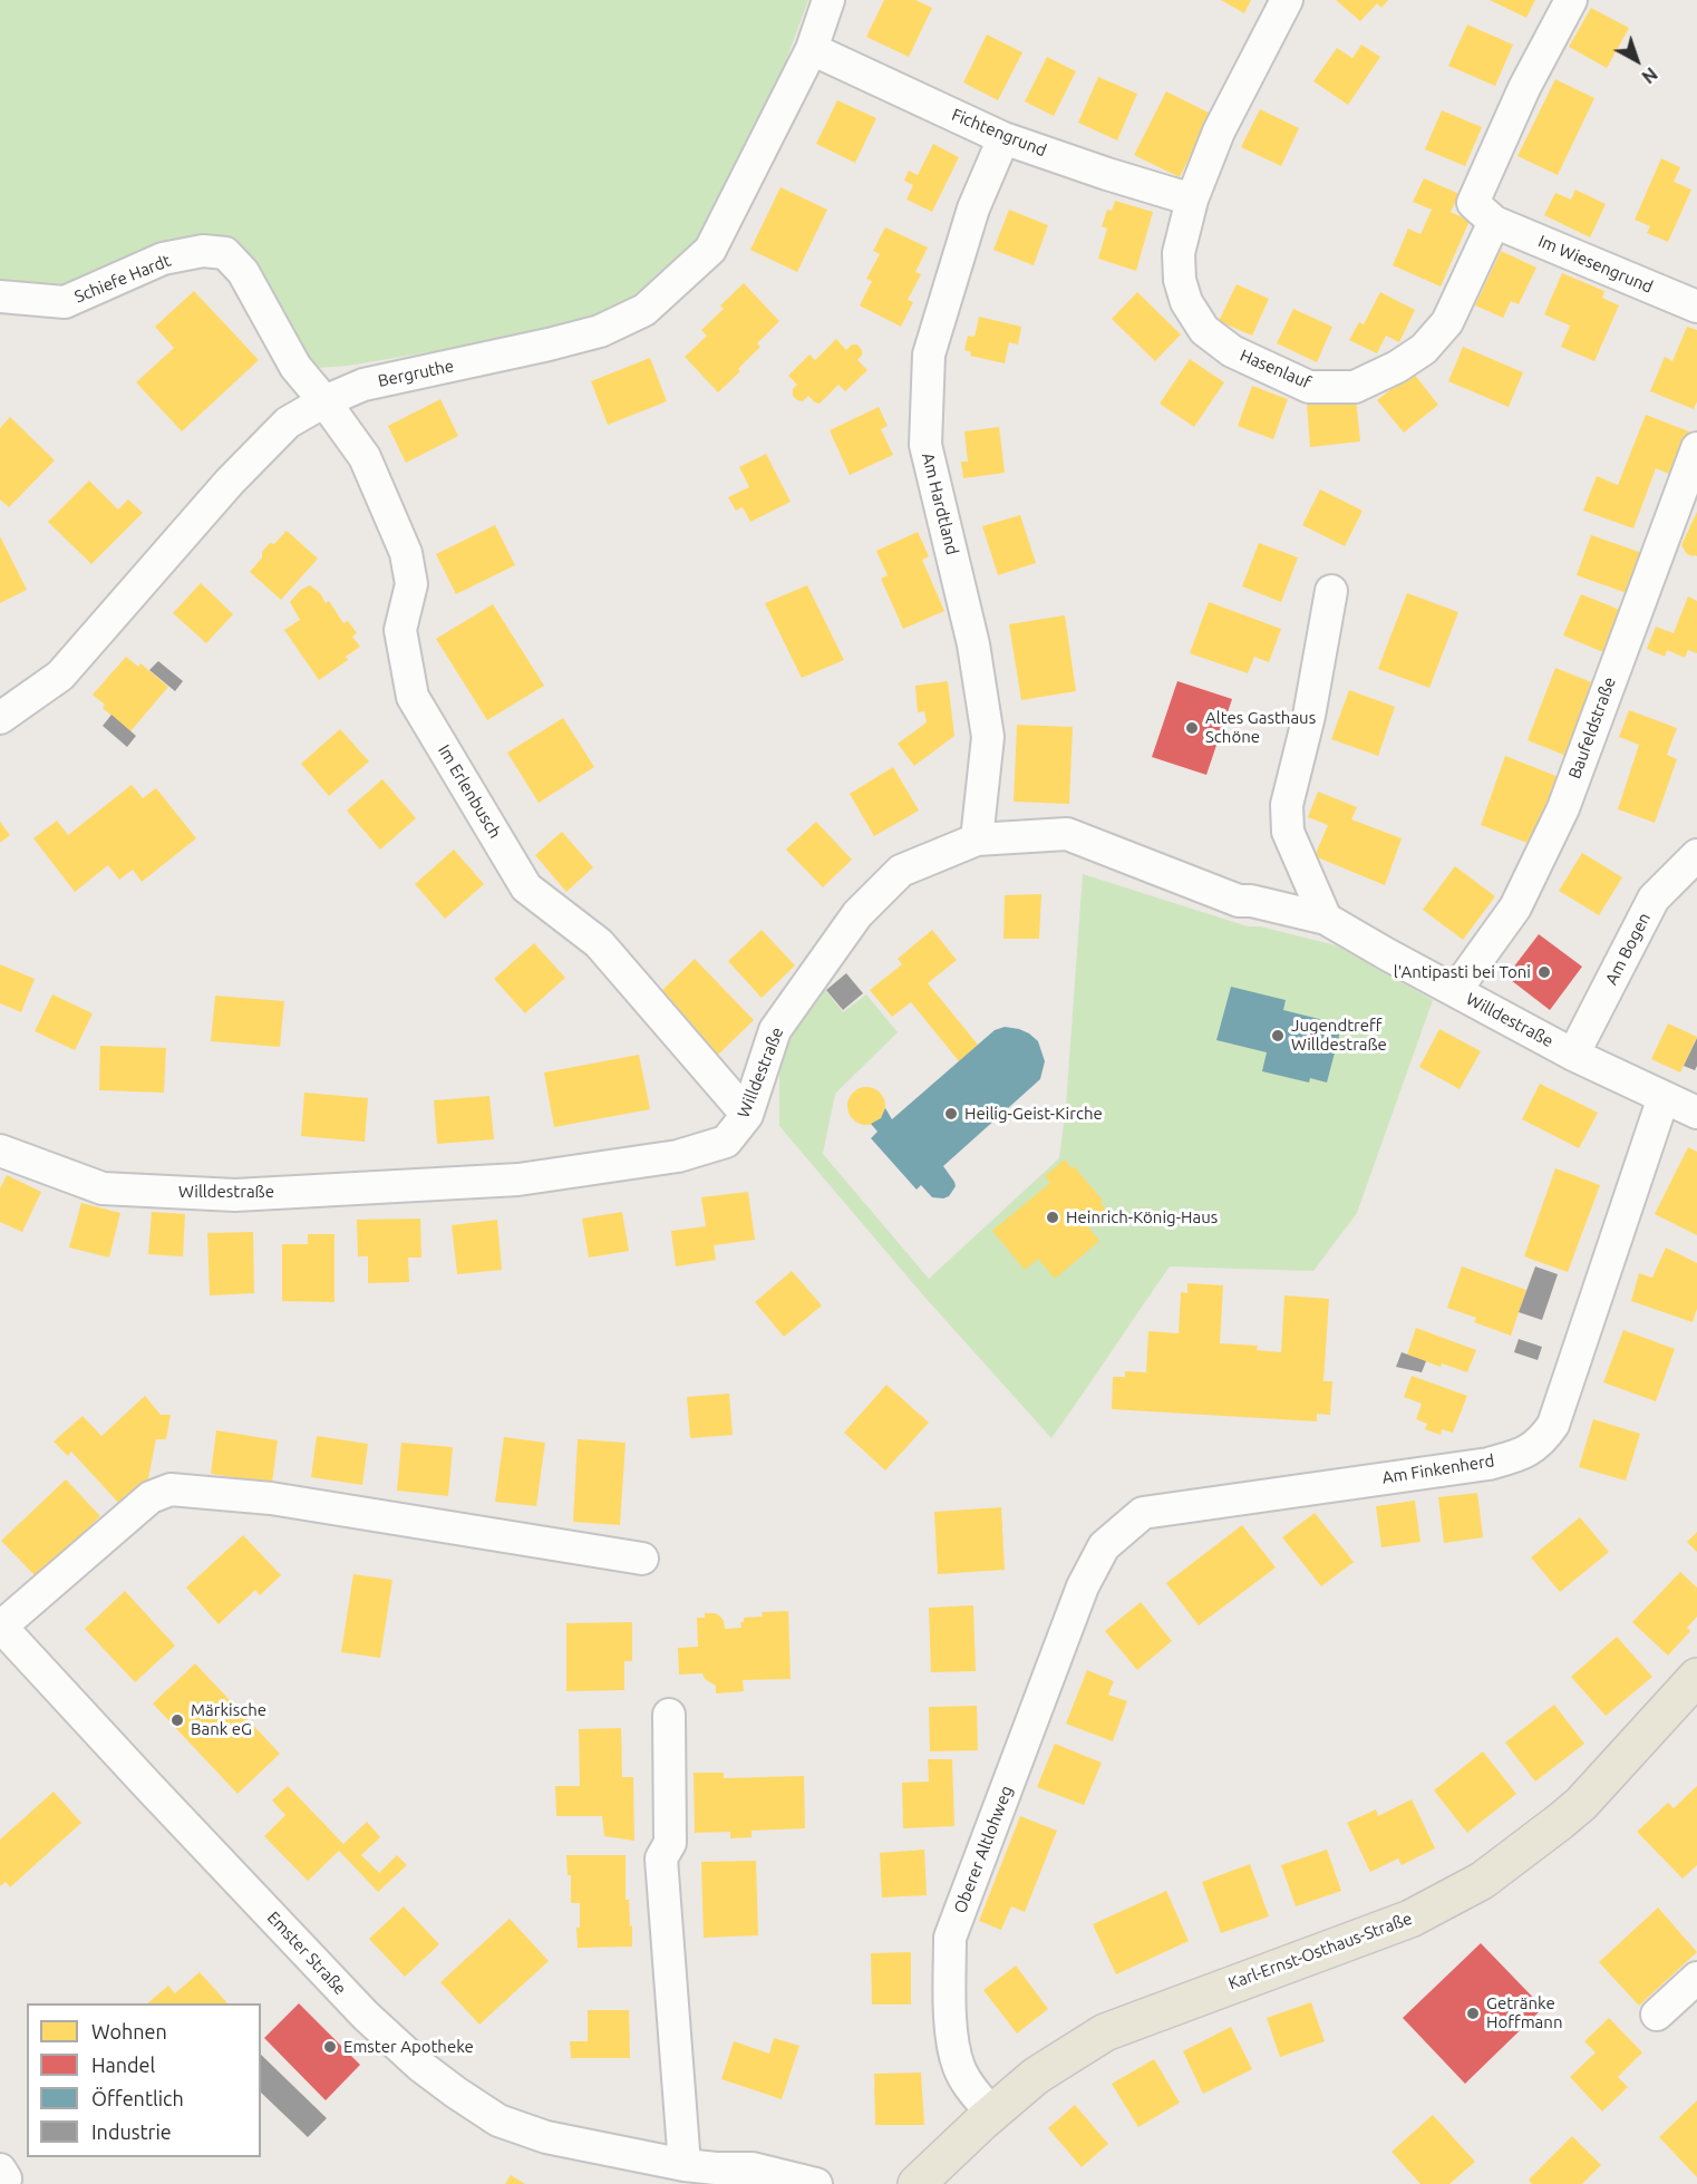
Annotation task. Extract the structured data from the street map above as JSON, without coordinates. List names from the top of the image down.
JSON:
{
  "streets": {
    "main road": ["Karl-Ernst-Osthaus-Straße"],
    "street": [
      "Fichtengrund",
      "Im Wiesengrund",
      "Schiefe Hardt",
      "Hasenlauf",
      "Bergruthe",
      "Am Hardtland",
      "Baufeldstraße",
      "Im Erlenbusch",
      "Am Bogen",
      "Willdestraße",
      "Am Finkenherd",
      "Oberer Altlohweg",
      "Emster Straße"
    ]
  },
  "crossings": [
    ["Fichtengrund", "Hasenlauf"],
    ["Fichtengrund", "Bergruthe"],
    ["Fichtengrund", "Am Hardtland"],
    ["Im Wiesengrund", "Hasenlauf"],
    ["Schiefe Hardt", "Bergruthe"],
    ["Schiefe Hardt", "Im Erlenbusch"],
    ["Bergruthe", "Im Erlenbusch"],
    ["Am Hardtland", "Willdestraße"],
    ["Baufeldstraße", "Willdestraße"],
    ["Im Erlenbusch", "Willdestraße"],
    ["Am Bogen", "Willdestraße"],
    ["Willdestraße", "Am Finkenherd"],
    ["Am Finkenherd", "Oberer Altlohweg"],
    ["Oberer Altlohweg", "Karl-Ernst-Osthaus-Straße"]
  ],
  "places": [
    "Altes Gasthaus Schöne",
    "l'Antipasti bei Toni",
    "Jugendtreff Willdestraße",
    "Heilig-Geist-Kirche",
    "Heinrich-König-Haus",
    "Märkische Bank eG",
    "Getränke Hoffmann",
    "Emster Apotheke"
  ],
  "legend": [
    "Wohnen",
    "Handel",
    "Öffentlich",
    "Industrie"
  ],
  "north": "bottom right"
}
